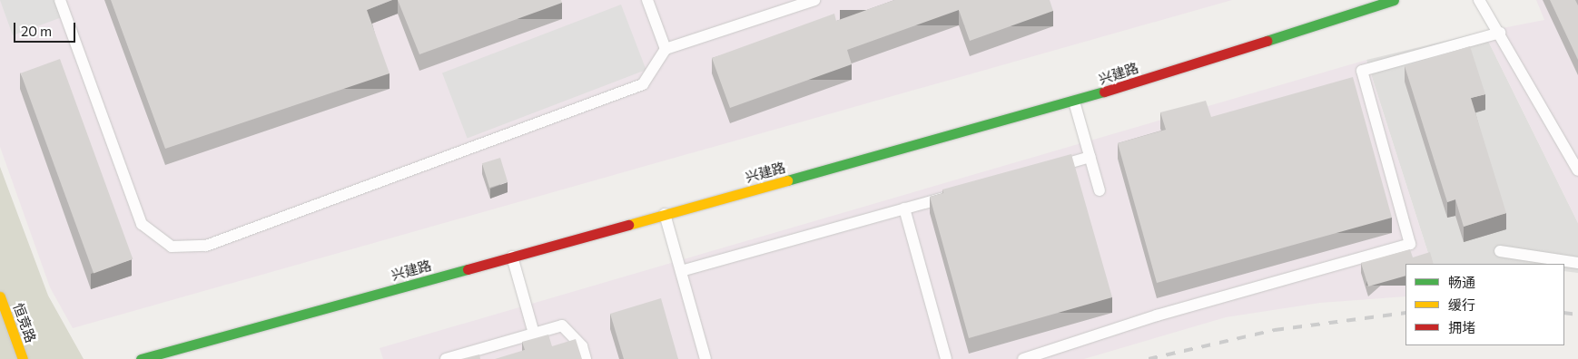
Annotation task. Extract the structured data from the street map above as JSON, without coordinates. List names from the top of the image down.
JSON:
{
  "streets": {
    "street": ["兴建路", "恒竞路"]
  },
  "legend": ["畅通", "缓行", "拥堵"],
  "scale_bar": "20 m"
}
